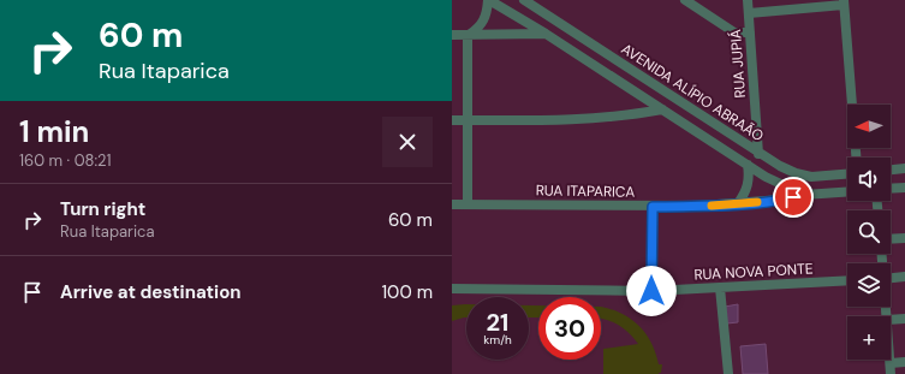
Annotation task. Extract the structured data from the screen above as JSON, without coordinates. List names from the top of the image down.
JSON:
{
  "streets": {
    "street": [
      "RUA JUPIÁ",
      "AVENIDA ALÍPIO ABRAÃO",
      "RUA ITAPARICA",
      "RUA NOVA PONTE"
    ]
  },
  "crossings": [
    ["RUA JUPIÁ", "AVENIDA ALÍPIO ABRAÃO"]
  ],
  "north": "left",
  "page": {
    "turn": ["60 m", "Rua Itaparica"],
    "heading": ["1 min", "160 m · 08:21"],
    "map_buttons": "+",
    "list": [
      {
        "name": "Turn right",
        "note": "Rua Itaparica",
        "value": "60 m"
      },
      {
        "name": "Arrive at destination",
        "value": "100 m"
      }
    ],
    "speed": "21 km/h",
    "limit": "30"
  }
}
